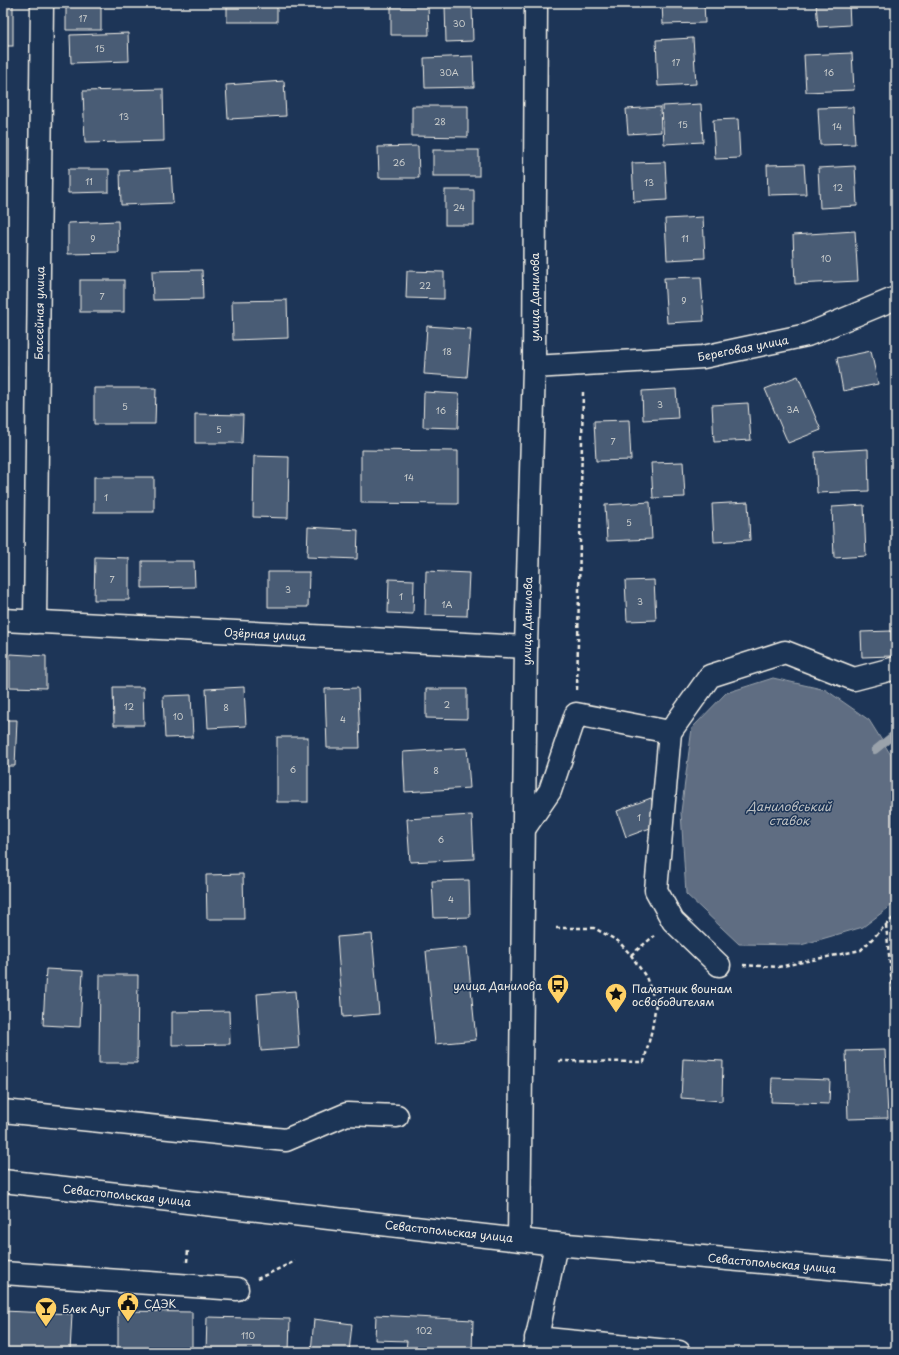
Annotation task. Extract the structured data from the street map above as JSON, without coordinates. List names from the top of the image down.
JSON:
{
  "streets": {
    "street": [
      "улица Данилова",
      "Бассейная улица",
      "Береговая улица",
      "Озёрная улица",
      "Севастопольская улица"
    ]
  },
  "crossings": [
    ["улица Данилова", "Береговая улица"],
    ["улица Данилова", "Озёрная улица"],
    ["улица Данилова", "Севастопольская улица"],
    ["Бассейная улица", "Озёрная улица"]
  ],
  "water": ["Даниловський ставок"],
  "places": {
    "bus stop": ["улица Данилова"],
    "place": ["Памятник воинам освободителям"],
    "public building": ["СДЭК"],
    "bar": ["Блек Аут"]
  },
  "house_numbers": [
    "17",
    "30",
    "15",
    "17",
    "30А",
    "16",
    "13",
    "28",
    "15",
    "14",
    "26",
    "11",
    "13",
    "12",
    "24",
    "9",
    "11",
    "10",
    "22",
    "7",
    "9",
    "18",
    "3",
    "5",
    "3А",
    "16",
    "5",
    "7",
    "14",
    "1",
    "5",
    "7",
    "3",
    "1",
    "3",
    "1А",
    "2",
    "12",
    "8",
    "10",
    "4",
    "6",
    "8",
    "1",
    "6",
    "4",
    "102",
    "110"
  ]
}
